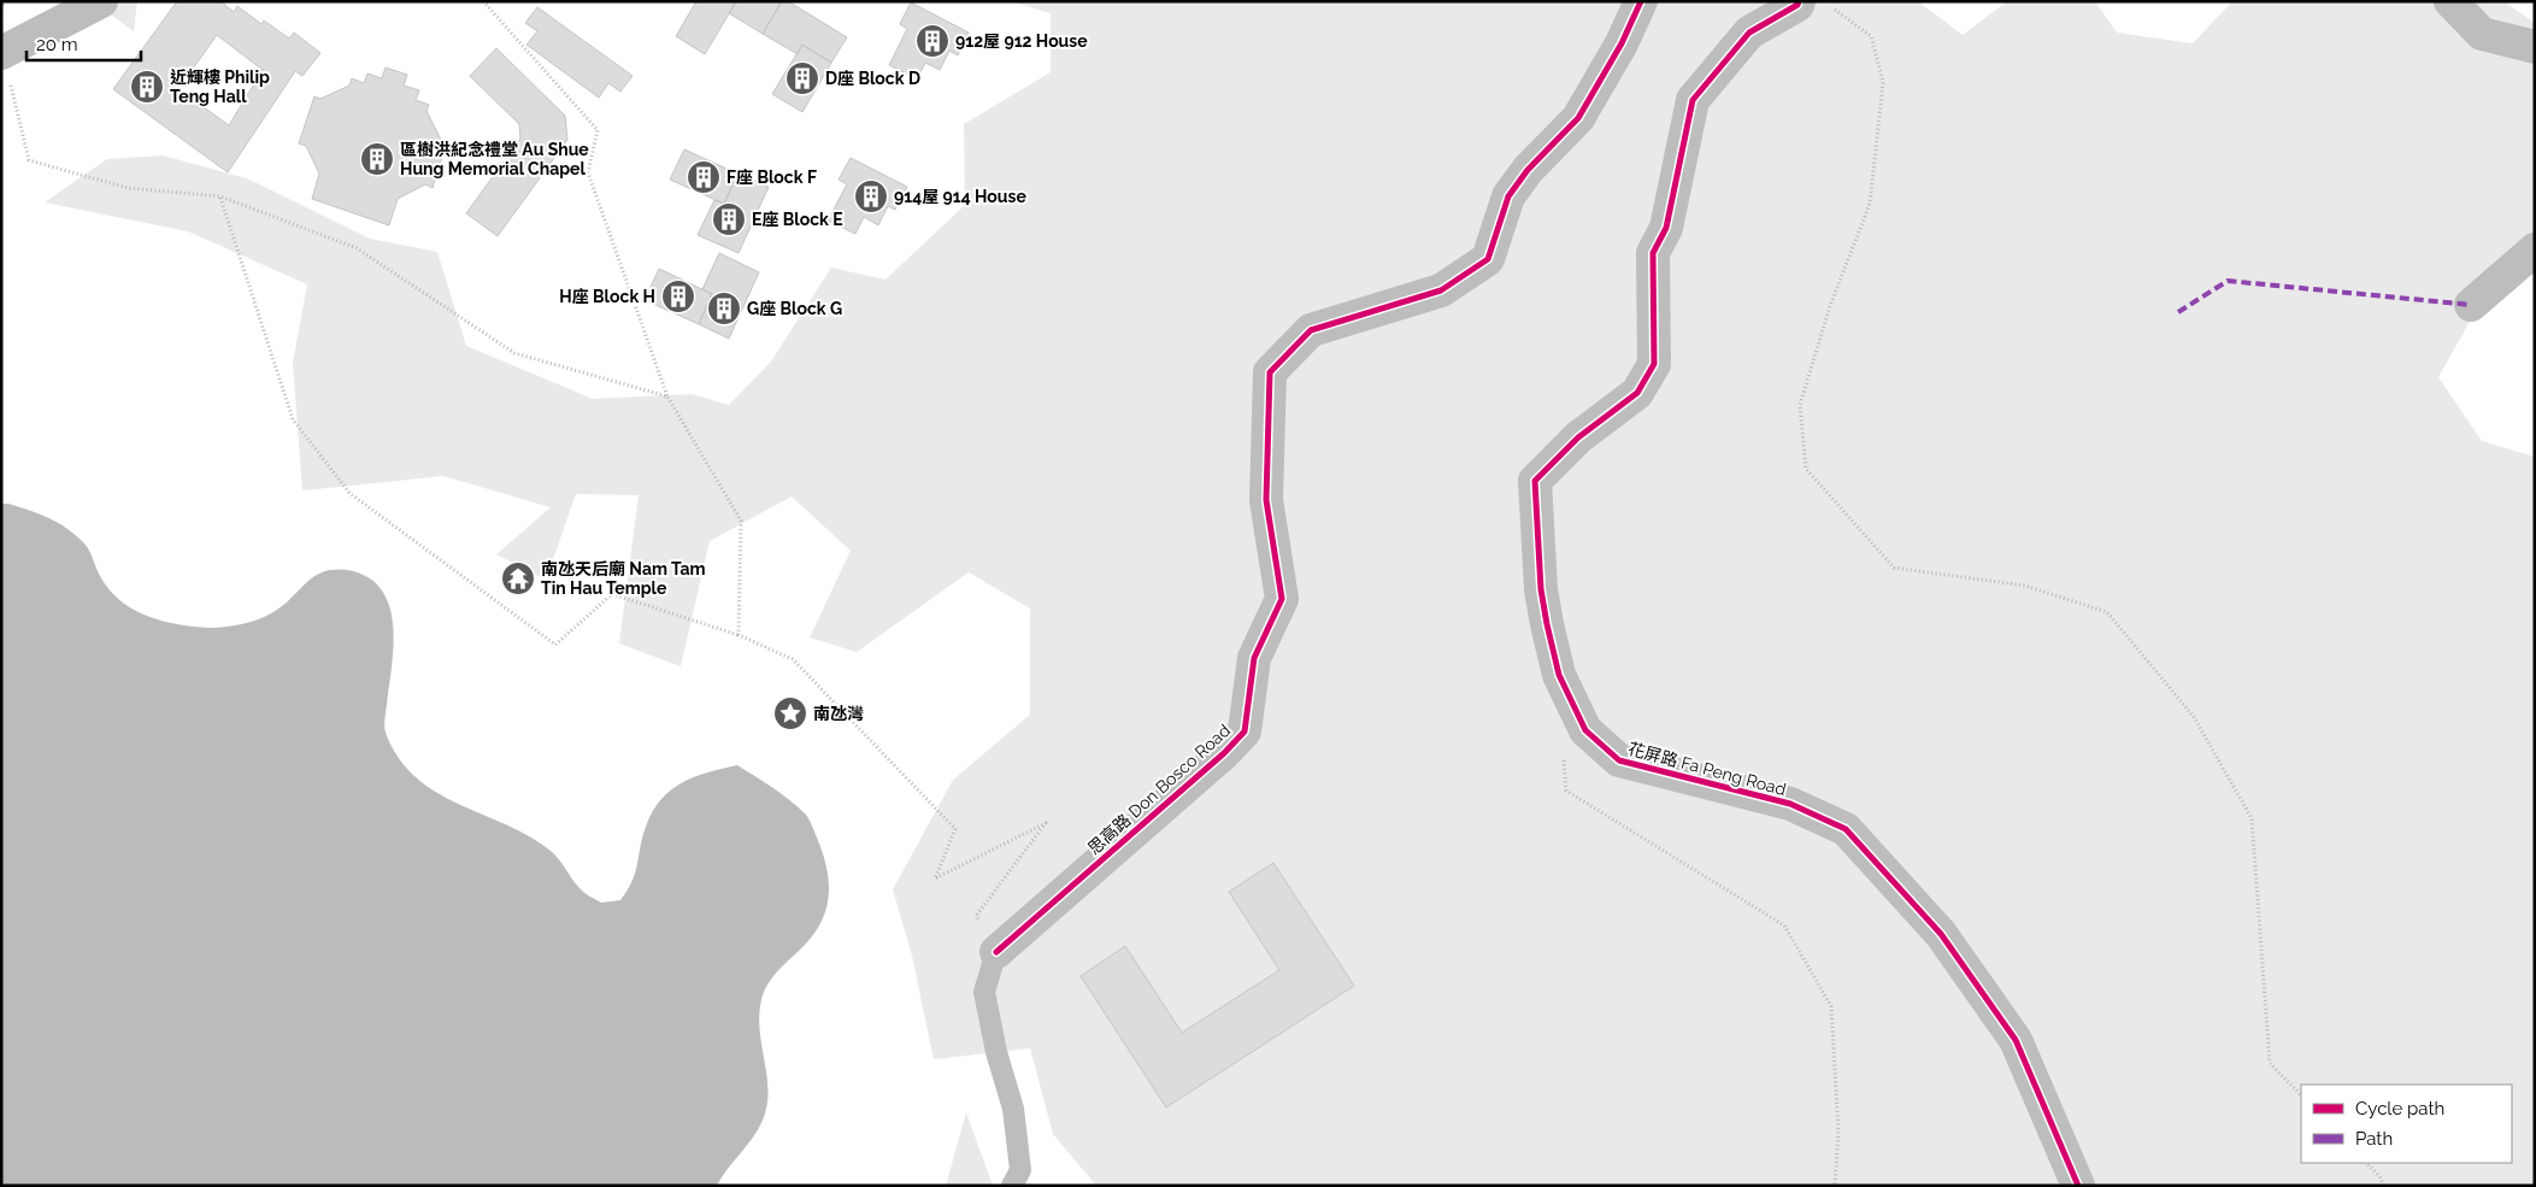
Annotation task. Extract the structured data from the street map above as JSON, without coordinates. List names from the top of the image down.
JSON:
{
  "streets": {
    "street": ["花屏路 Fa Peng Road", "思高路 Don Bosco Road"]
  },
  "places": {
    "building": [
      "912屋 912 House",
      "D座 Block D",
      "近輝樓 Philip Teng Hall",
      "區樹洪紀念禮堂 Au Shue Hung Memorial Chapel",
      "F座 Block F",
      "914屋 914 House",
      "E座 Block E",
      "H座 Block H",
      "G座 Block G"
    ],
    "temple": ["南氹天后廟 Nam Tam Tin Hau Temple"],
    "place": ["南氹灣"]
  },
  "legend": ["Cycle path", "Path"],
  "scale_bar": "20 m"
}
